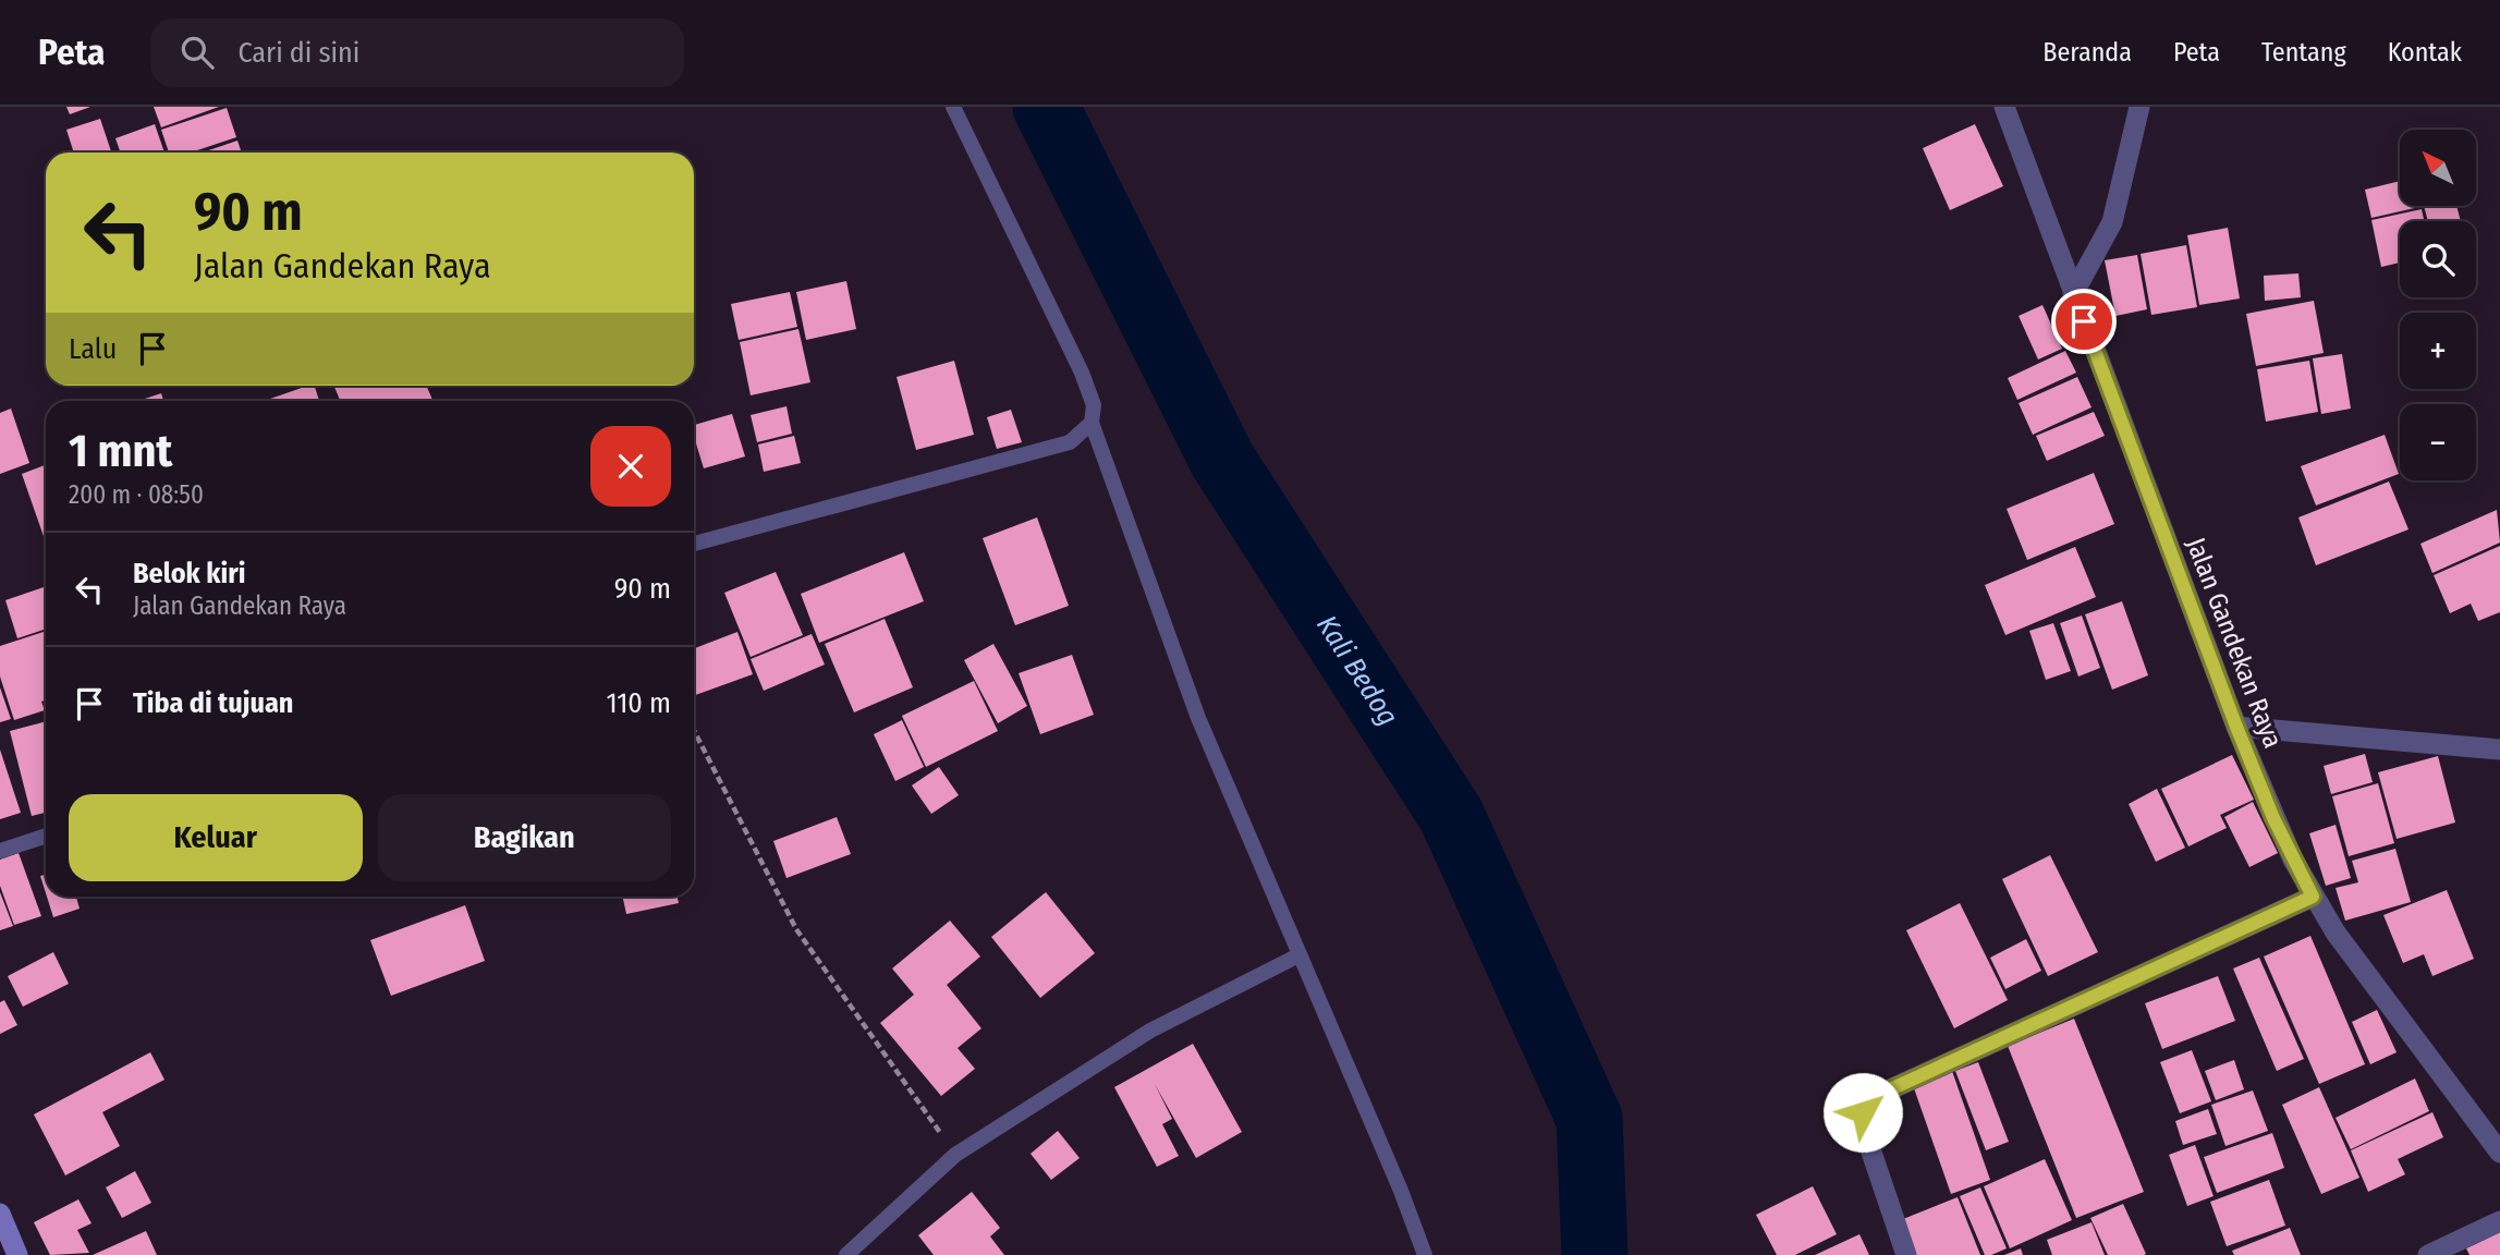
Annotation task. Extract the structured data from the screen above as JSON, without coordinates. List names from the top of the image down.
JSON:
{
  "streets": {
    "street": ["Jalan Gandekan Raya"]
  },
  "water": ["Kali Bedog"],
  "north": "top left",
  "page": {
    "header": "Peta",
    "search": "Cari di sini",
    "nav": [
      "Beranda",
      "Peta",
      "Tentang",
      "Kontak"
    ],
    "map_buttons": ["+", "−"],
    "turn": ["90 m", "Jalan Gandekan Raya"],
    "then": "Lalu",
    "heading": ["1 mnt", "200 m · 08:50"],
    "list": [
      {
        "name": "Belok kiri",
        "note": "Jalan Gandekan Raya",
        "value": "90 m"
      },
      {
        "name": "Tiba di tujuan",
        "value": "110 m"
      }
    ],
    "buttons": ["Keluar", "Bagikan"]
  }
}
